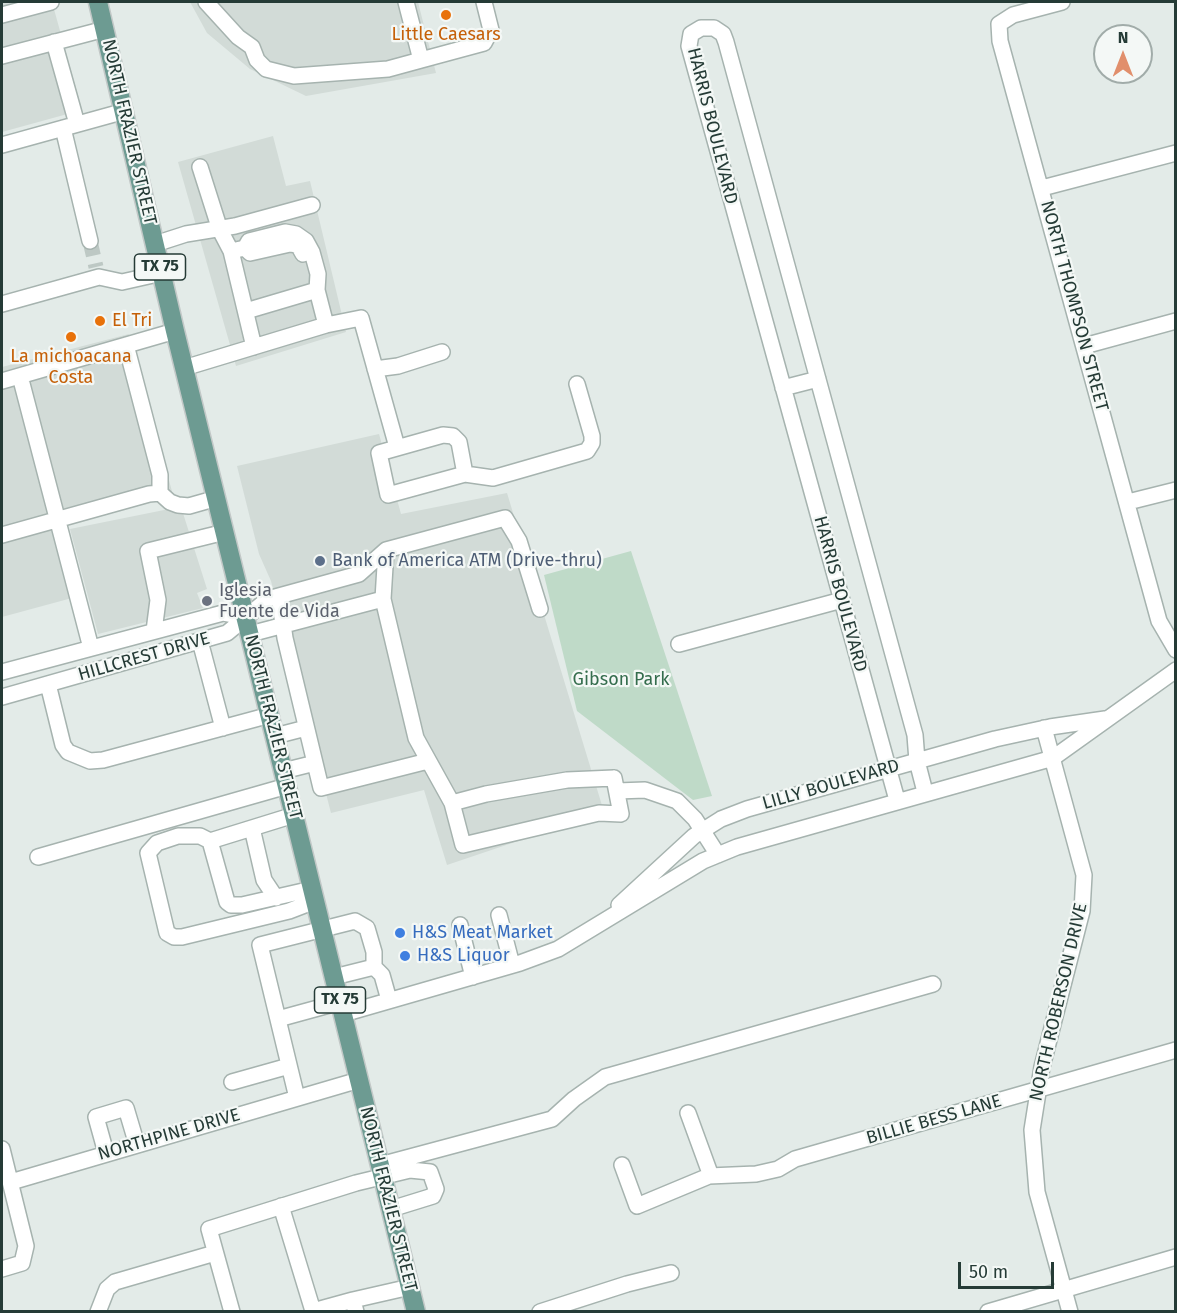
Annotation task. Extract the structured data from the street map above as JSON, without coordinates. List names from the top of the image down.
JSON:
{
  "streets": {
    "main road": ["NORTH FRAZIER STREET", "TX 75"],
    "street": [
      "HARRIS BOULEVARD",
      "NORTH THOMPSON STREET",
      "HILLCREST DRIVE",
      "LILLY BOULEVARD",
      "NORTH ROBERSON DRIVE",
      "BILLIE BESS LANE",
      "NORTHPINE DRIVE"
    ]
  },
  "crossings": [
    ["HARRIS BOULEVARD", "LILLY BOULEVARD"],
    ["NORTH FRAZIER STREET", "HILLCREST DRIVE"],
    ["NORTH FRAZIER STREET", "LILLY BOULEVARD"],
    ["NORTH FRAZIER STREET", "NORTHPINE DRIVE"],
    ["LILLY BOULEVARD", "NORTH ROBERSON DRIVE"],
    ["NORTH ROBERSON DRIVE", "BILLIE BESS LANE"]
  ],
  "parks": ["Gibson Park"],
  "places": [
    "Little Caesars",
    "El Tri",
    "La michoacana Costa",
    "Bank of America ATM (Drive-thru)",
    "Iglesia Fuente de Vida",
    "H&S Meat Market",
    "H&S Liquor"
  ],
  "scale_bar": "50 m",
  "north": "top"
}
